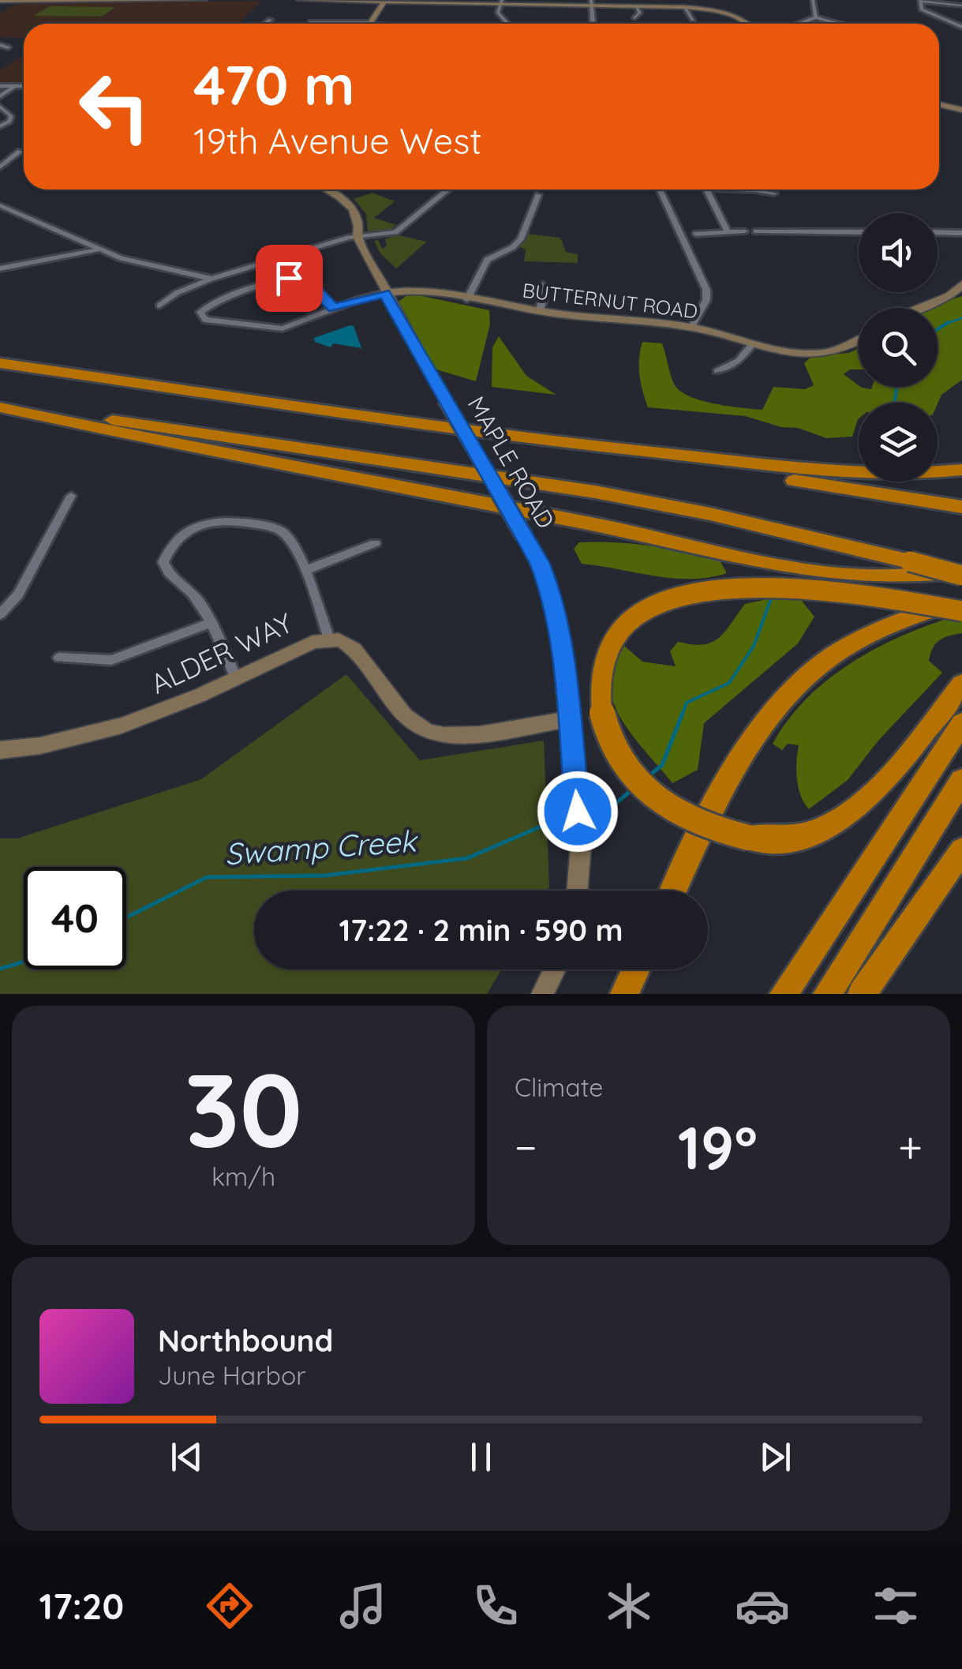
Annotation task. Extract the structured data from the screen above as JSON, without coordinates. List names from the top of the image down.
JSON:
{
  "streets": {
    "street": ["BUTTERNUT ROAD", "MAPLE ROAD", "ALDER WAY"]
  },
  "crossings": [
    ["BUTTERNUT ROAD", "MAPLE ROAD"],
    ["MAPLE ROAD", "ALDER WAY"]
  ],
  "water": ["Swamp Creek"],
  "page": {
    "turn": ["470 m", "19th Avenue West"],
    "limit": "40",
    "trip": "17:22 · 2 min · 590 m",
    "tile": [
      ["30", "km/h"],
      "Climate"
    ],
    "heat": ["−", "19°", "+"],
    "song": ["Northbound", "June Harbor"],
    "tabs": "17:20"
  }
}
